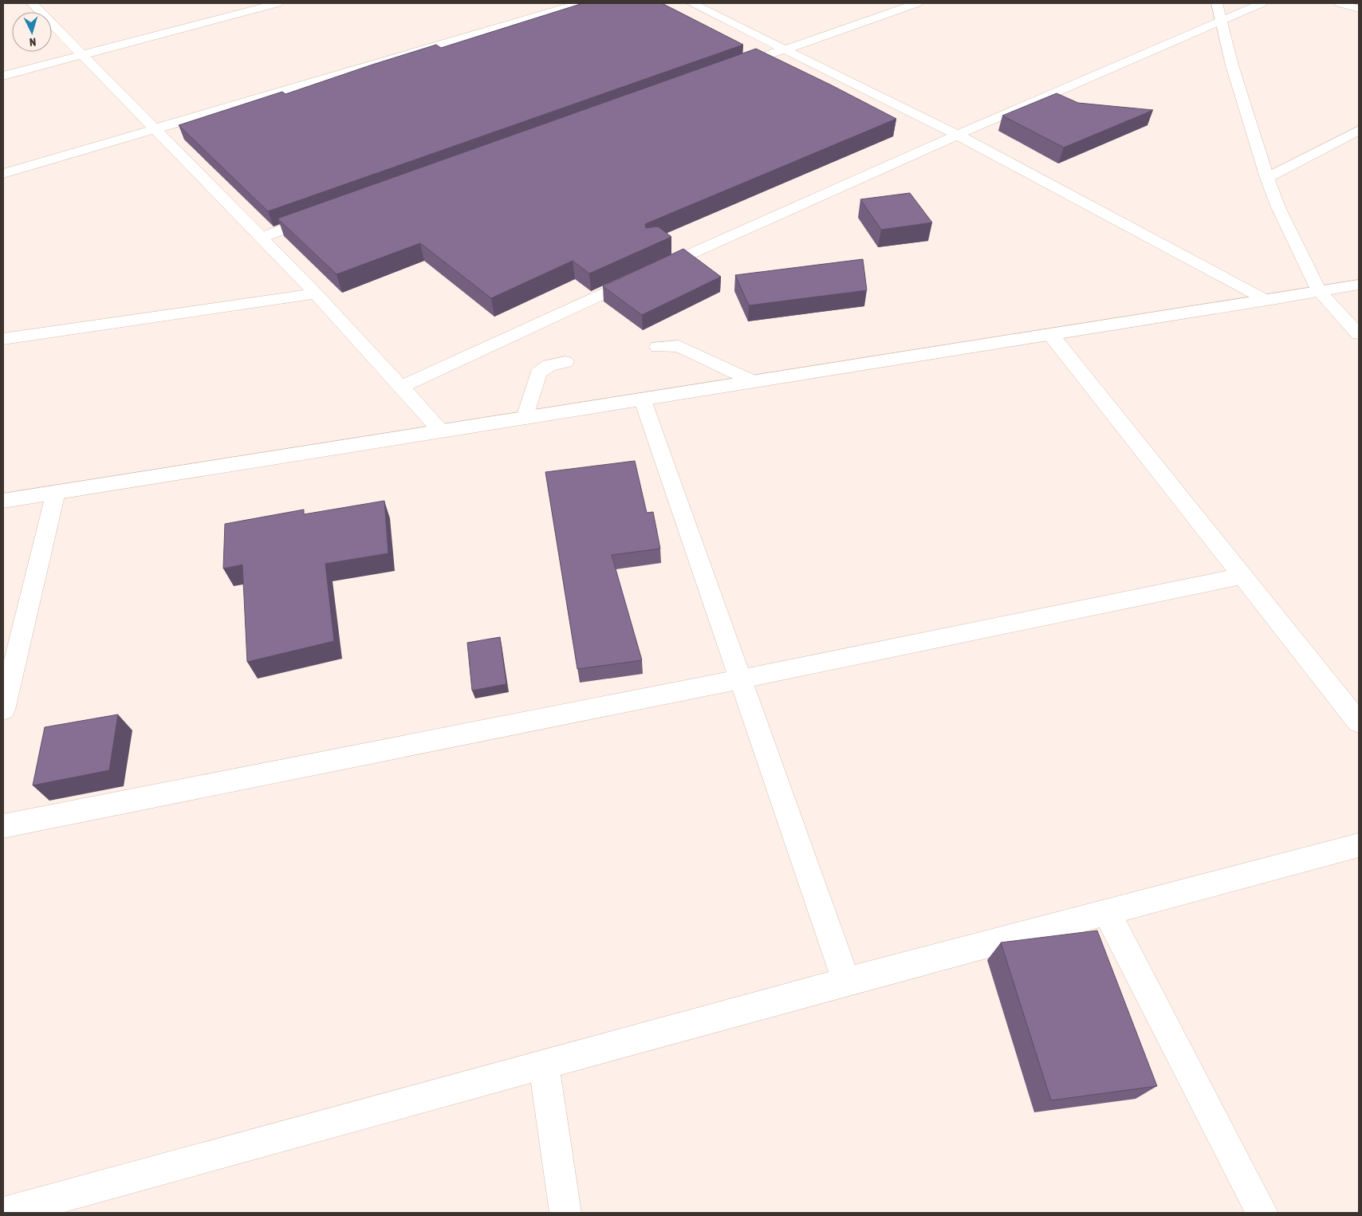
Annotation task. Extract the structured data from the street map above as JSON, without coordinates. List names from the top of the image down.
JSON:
{
  "north": "bottom"
}
